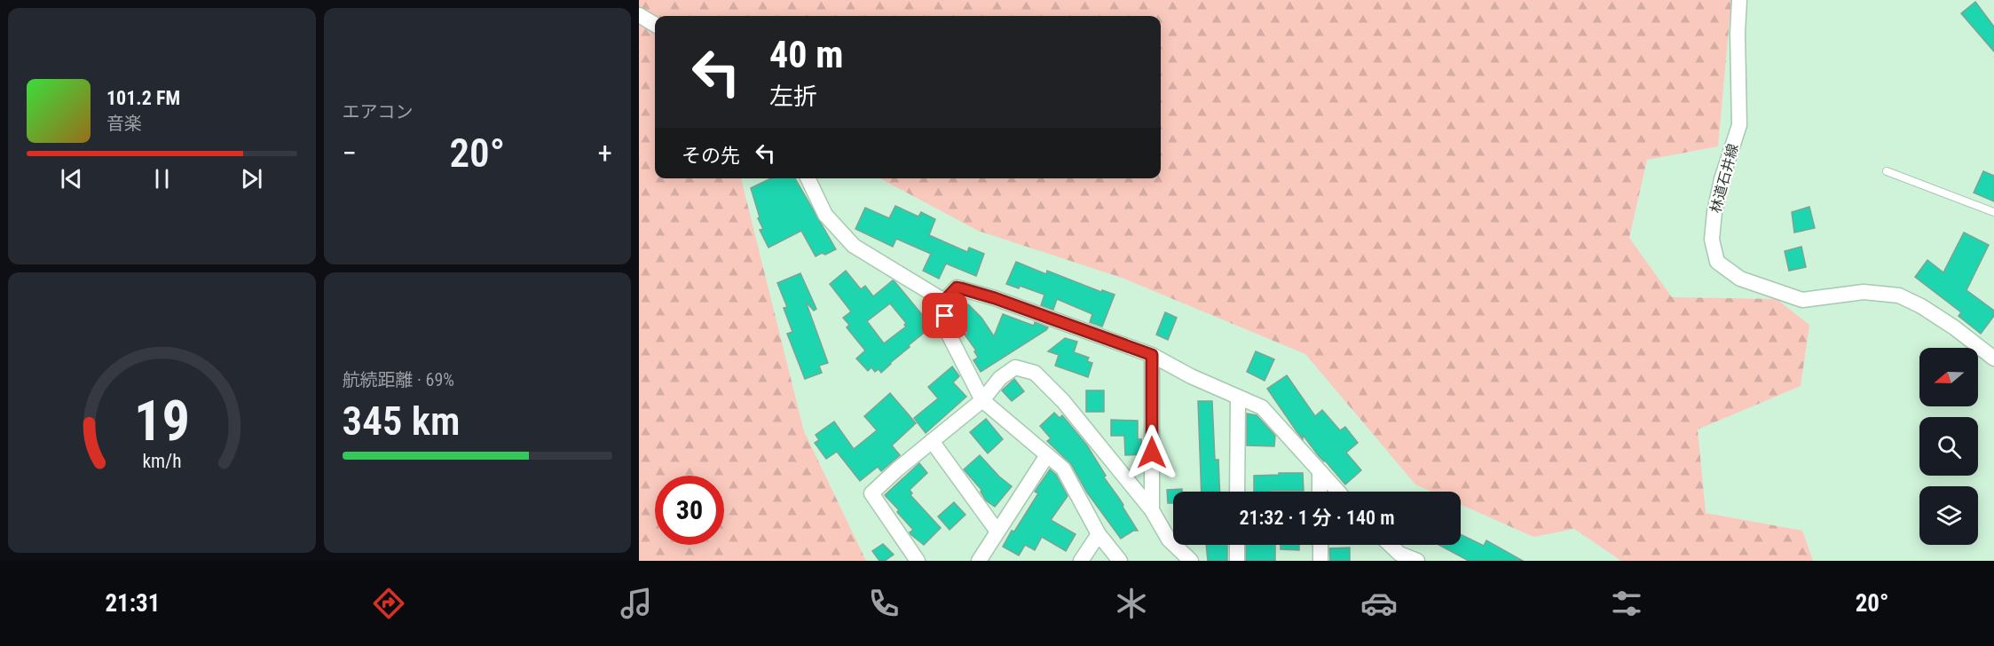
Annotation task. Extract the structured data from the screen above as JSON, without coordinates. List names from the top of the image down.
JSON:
{
  "streets": {
    "street": ["林道石井線"]
  },
  "north": "left",
  "page": {
    "tile": [
      "エアコン",
      ["航続距離 · 69%", "345 km"]
    ],
    "turn": ["40 m", "左折"],
    "song": ["101.2 FM", "音楽"],
    "then": "その先",
    "heat": ["−", "20°", "+"],
    "limit": "30",
    "trip": "21:32 · 1 分 · 140 m",
    "tabs": ["21:31", "20°"],
    "gauge": ["19", "km/h"]
  }
}
